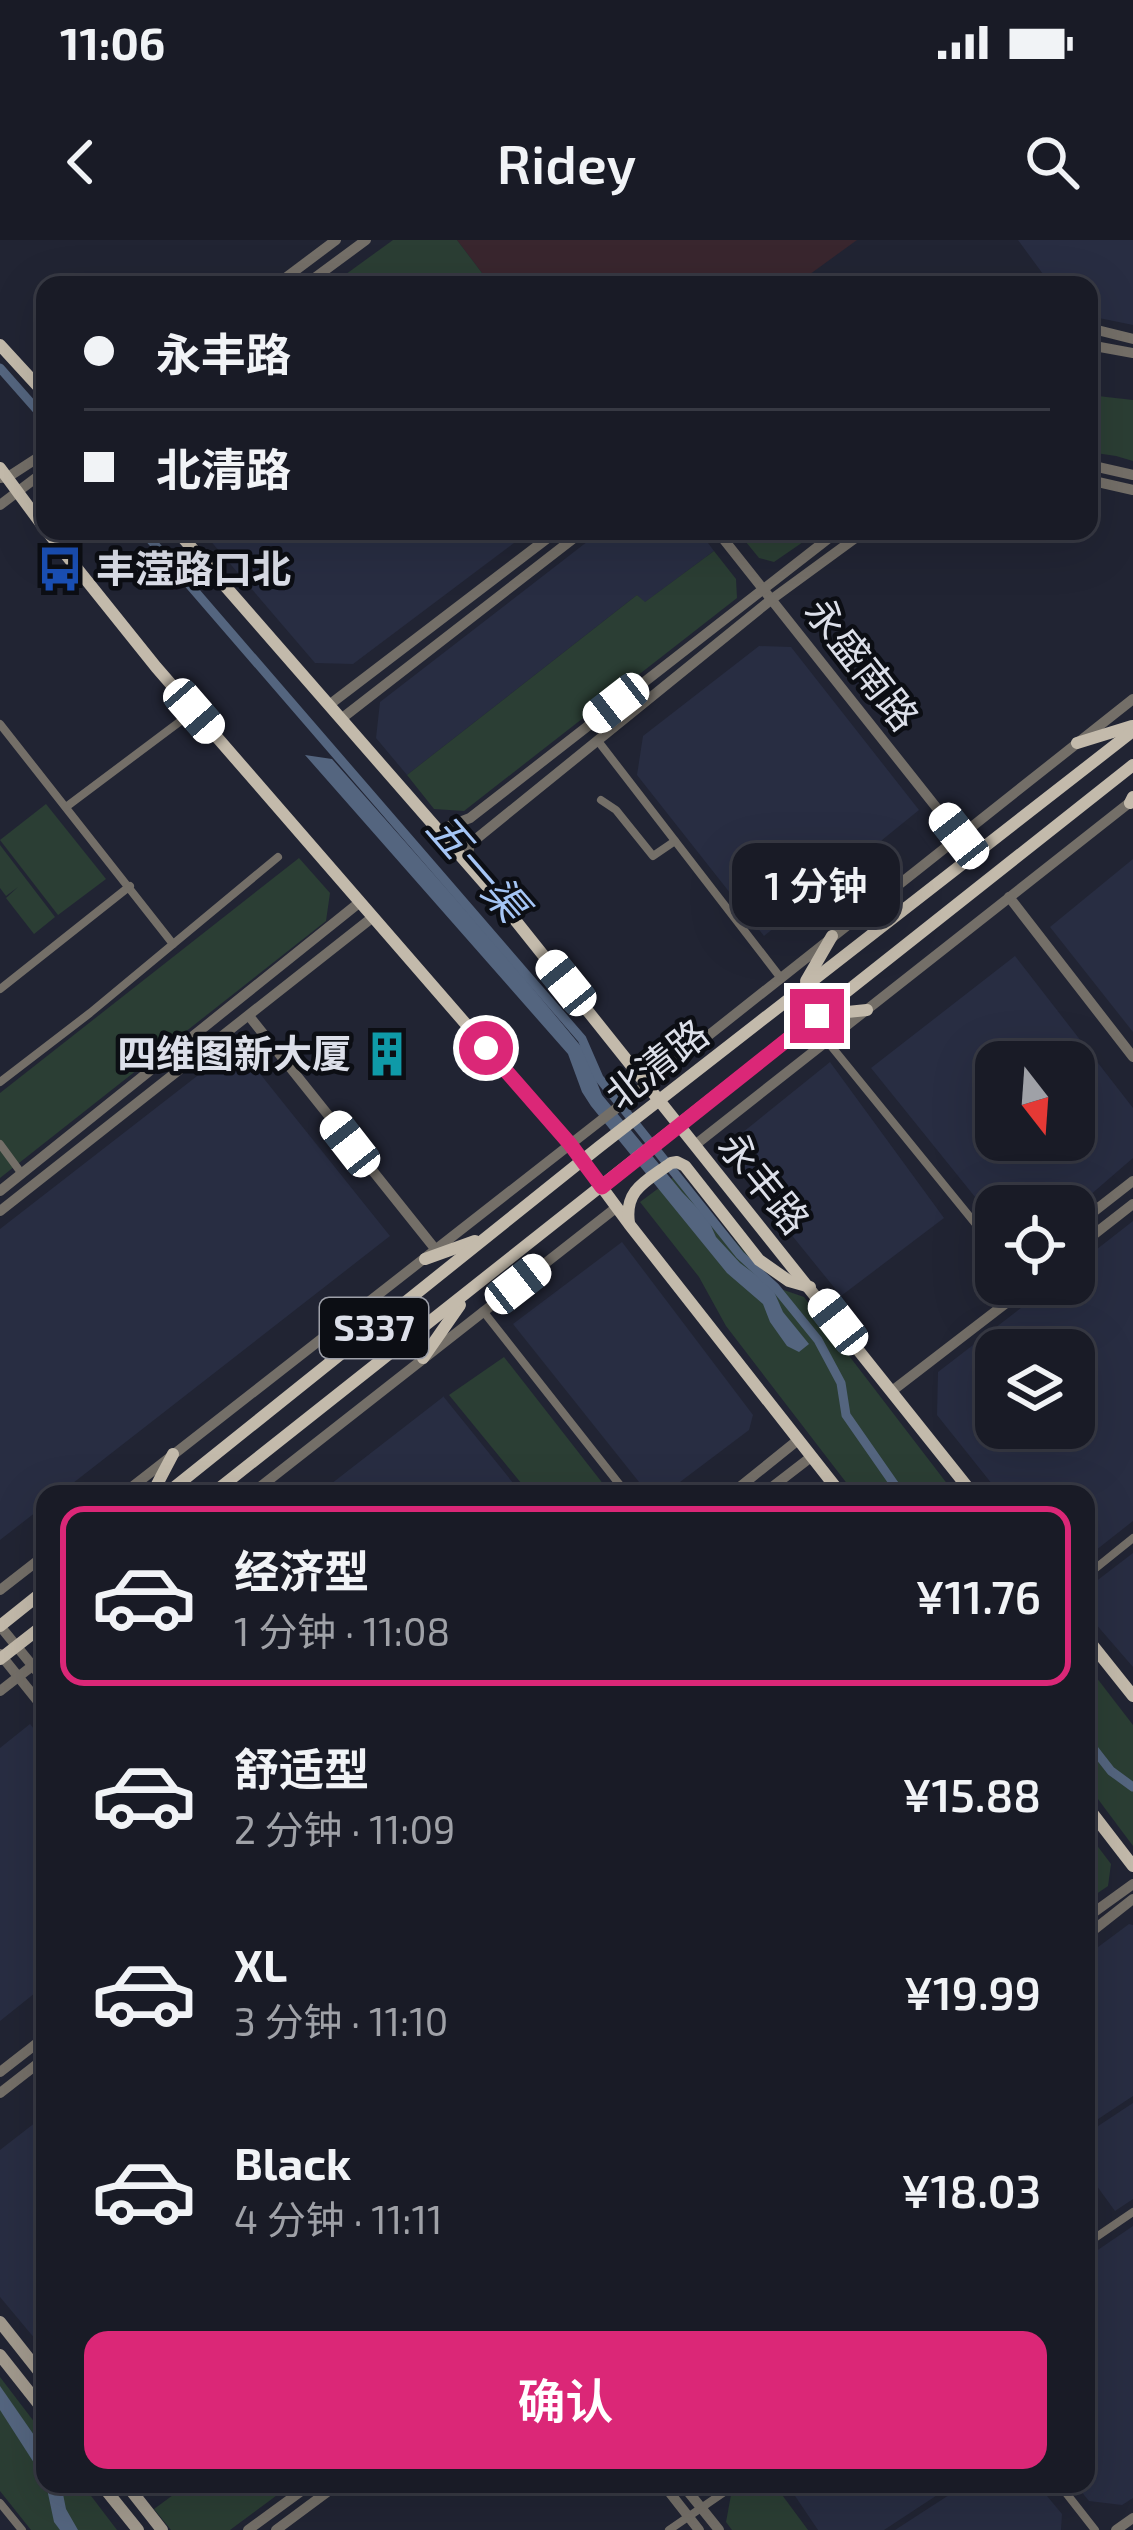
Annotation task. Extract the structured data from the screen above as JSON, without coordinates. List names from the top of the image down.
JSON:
{
  "streets": {
    "main road": ["北清路", "永丰路", "S337"],
    "street": ["永盛南路"]
  },
  "crossings": [
    ["永盛南路", "北清路"],
    ["北清路", "永丰路"]
  ],
  "water": ["五一渠"],
  "places": {
    "bus stop": ["丰滢路口北"],
    "building": ["四维图新大厦"]
  },
  "north": "bottom",
  "page": {
    "status": "11:06",
    "header": "Ridey",
    "banner": ["永丰路", "北清路"],
    "bubble": "1 分钟",
    "list": [
      {
        "name": "经济型",
        "note": "1 分钟 · 11:08",
        "value": "¥11.76"
      },
      {
        "name": "舒适型",
        "note": "2 分钟 · 11:09",
        "value": "¥15.88"
      },
      {
        "name": "XL",
        "note": "3 分钟 · 11:10",
        "value": "¥19.99"
      },
      {
        "name": "Black",
        "note": "4 分钟 · 11:11",
        "value": "¥18.03"
      }
    ],
    "buttons": "确认"
  }
}
